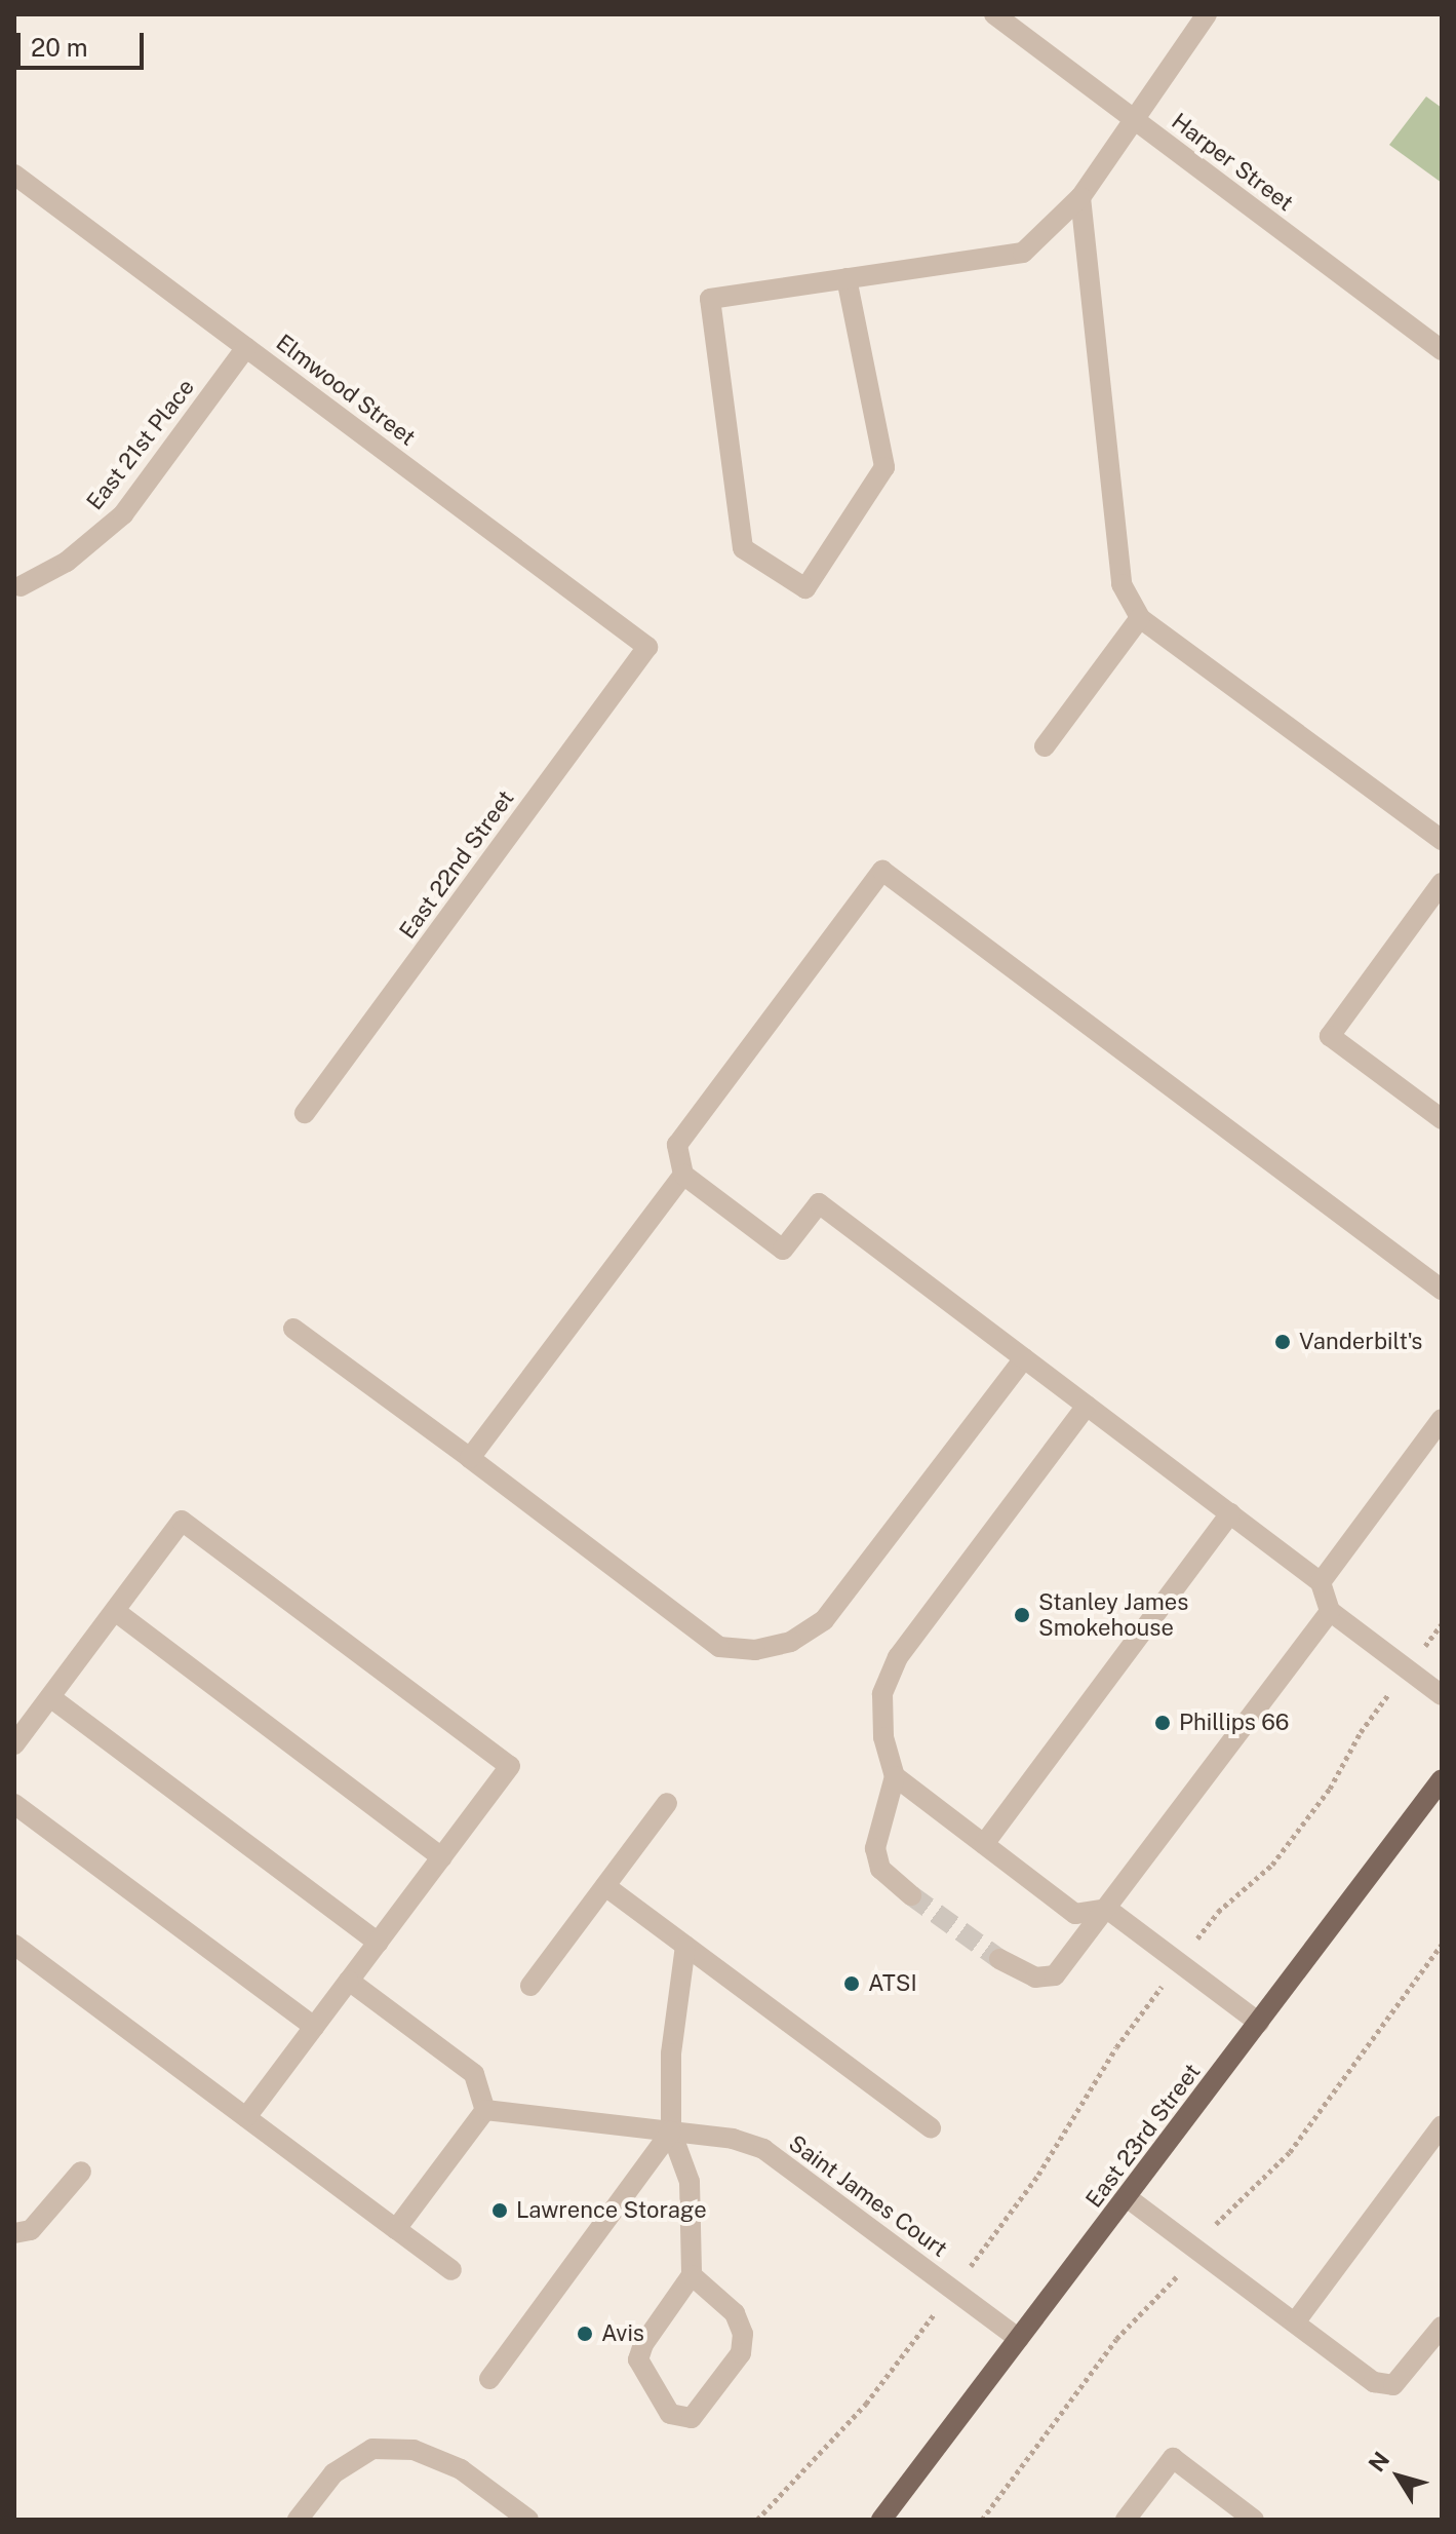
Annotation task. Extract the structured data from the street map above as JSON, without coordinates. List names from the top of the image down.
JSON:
{
  "streets": {
    "main road": ["East 23rd Street"],
    "street": [
      "Harper Street",
      "Elmwood Street",
      "East 21st Place",
      "East 22nd Street",
      "Saint James Court"
    ]
  },
  "crossings": [
    ["Elmwood Street", "East 21st Place"],
    ["Elmwood Street", "East 22nd Street"],
    ["East 23rd Street", "Saint James Court"]
  ],
  "places": [
    "Vanderbilt's",
    "Stanley James Smokehouse",
    "Phillips 66",
    "ATSI",
    "Lawrence Storage",
    "Avis"
  ],
  "scale_bar": "20 m",
  "north": "top left"
}
